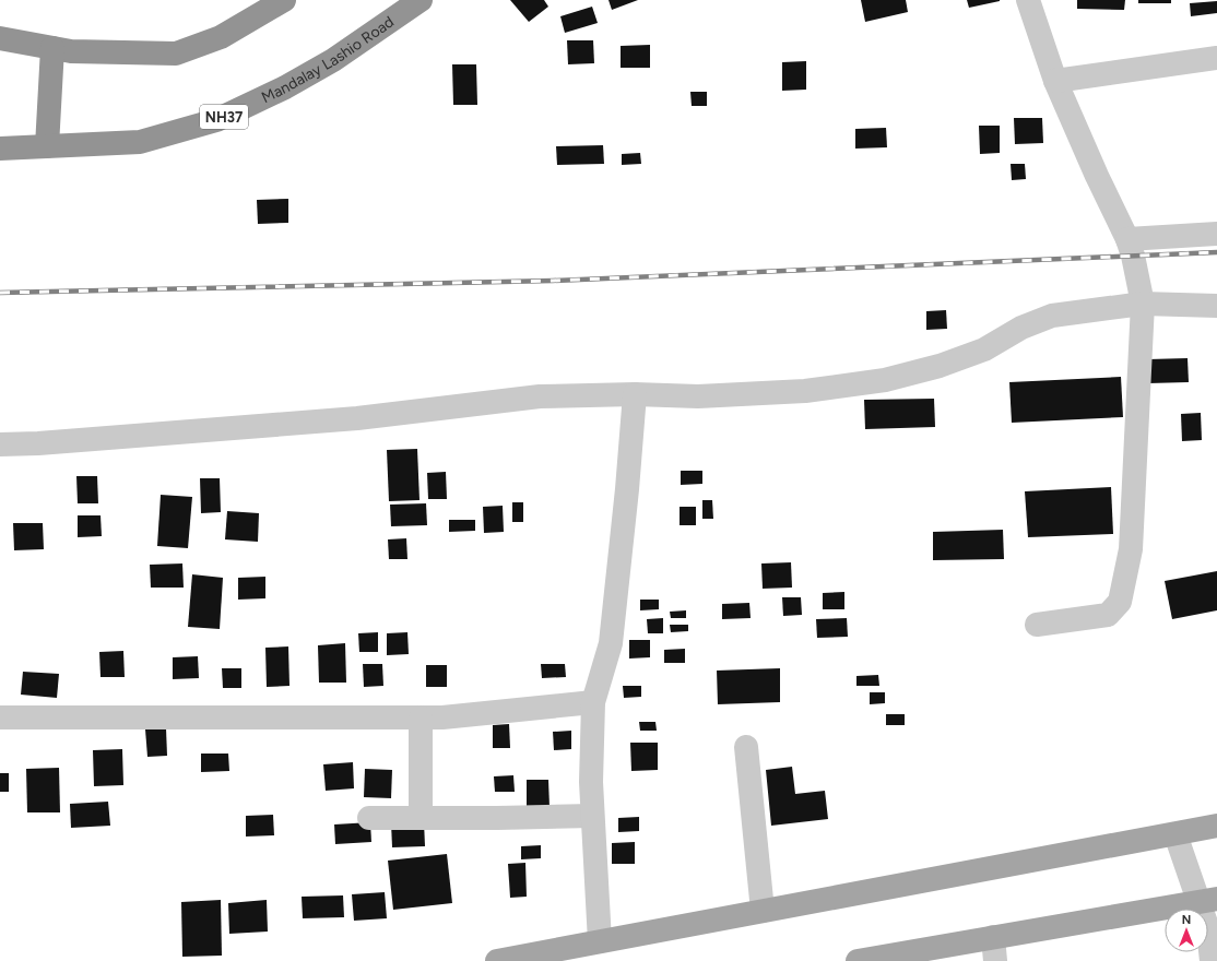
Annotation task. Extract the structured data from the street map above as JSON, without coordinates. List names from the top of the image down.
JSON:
{
  "streets": {
    "highway": ["Mandalay Lashio Road", "NH37"]
  },
  "north": "top"
}
